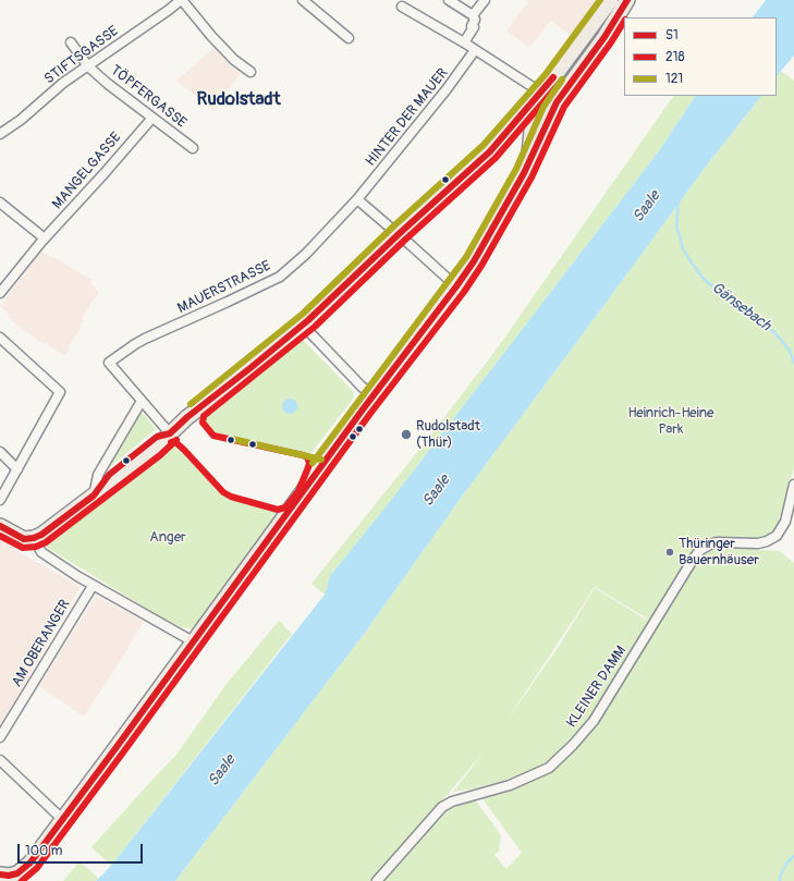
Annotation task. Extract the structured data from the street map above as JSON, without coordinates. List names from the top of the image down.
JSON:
{
  "streets": {
    "street": [
      "STIFTSGASSE",
      "TÖPFERGASSE",
      "HINTER DER MAUER",
      "MANGELGASSE",
      "MAUERSTRASSE",
      "AM OBERANGER",
      "KLEINER DAMM"
    ]
  },
  "crossings": [
    ["STIFTSGASSE", "TÖPFERGASSE"],
    ["TÖPFERGASSE", "MANGELGASSE"],
    ["HINTER DER MAUER", "MAUERSTRASSE"]
  ],
  "districts": ["Rudolstadt"],
  "water": ["Saale", "Gänsebach"],
  "parks": ["Heinrich-Heine Park", "Anger"],
  "places": ["Rudolstadt (Thür)", "Thüringer Bauernhäuser"],
  "lines": ["transit line S1", "transit line 121", "transit line 218"],
  "legend": ["S1", "218", "121"],
  "scale_bar": "100 m"
}
